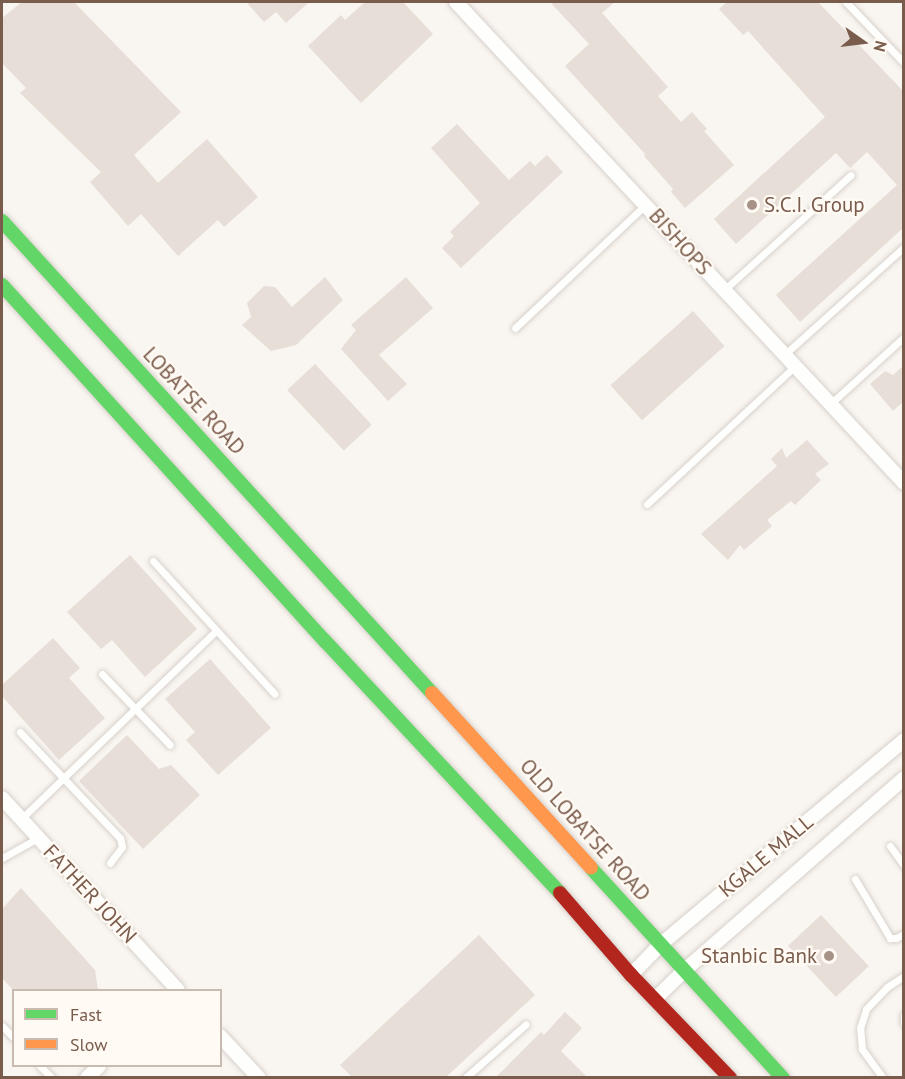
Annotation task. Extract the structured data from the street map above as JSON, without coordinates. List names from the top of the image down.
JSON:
{
  "streets": {
    "highway": ["LOBATSE ROAD", "OLD LOBATSE ROAD"],
    "street": ["BISHOPS", "KGALE MALL", "FATHER JOHN"]
  },
  "crossings": [
    ["LOBATSE ROAD", "OLD LOBATSE ROAD"],
    ["OLD LOBATSE ROAD", "KGALE MALL"]
  ],
  "places": ["S.C.I. Group", "Stanbic Bank"],
  "legend": ["Fast", "Slow"],
  "north": "right"
}
